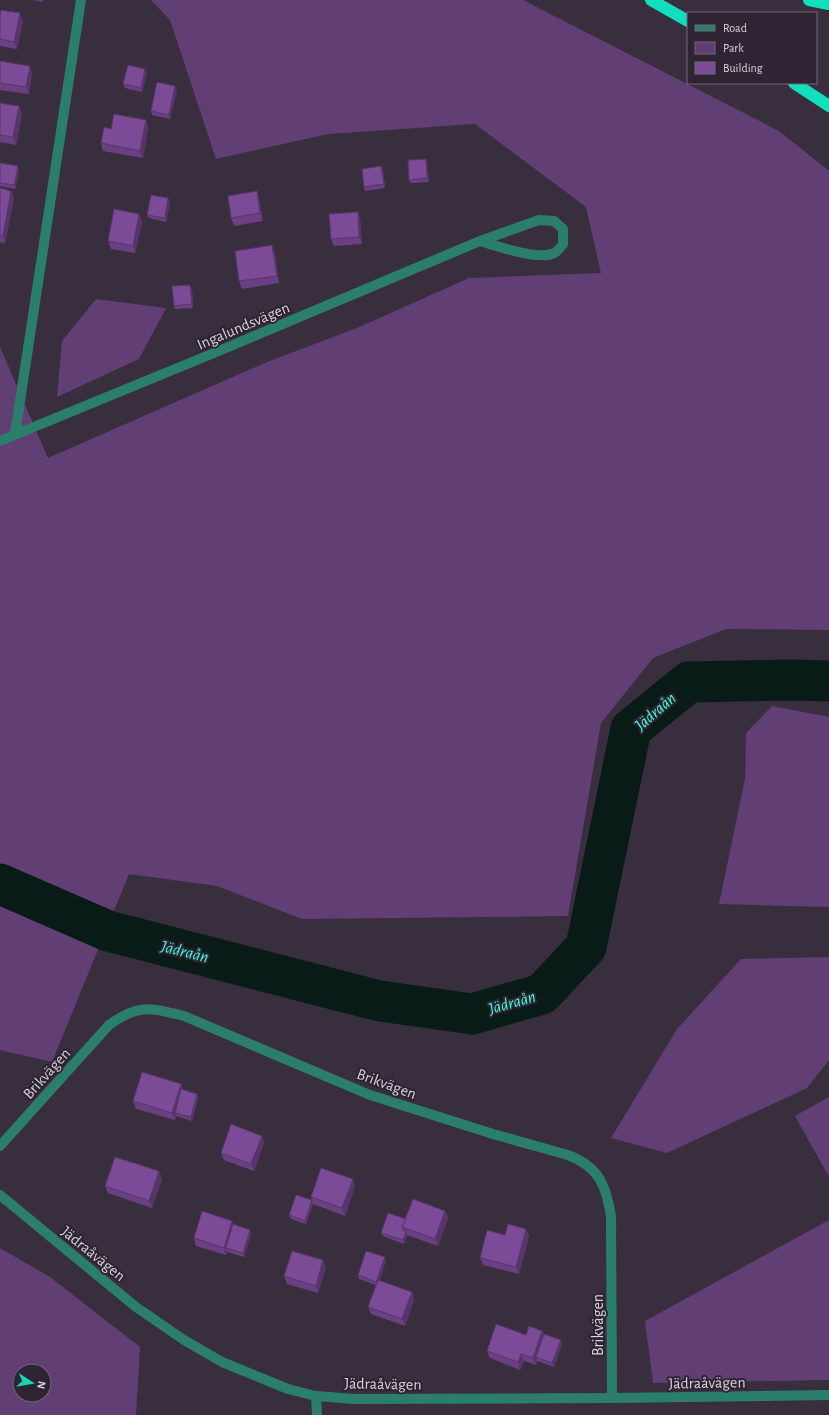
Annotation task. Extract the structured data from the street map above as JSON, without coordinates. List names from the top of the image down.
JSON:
{
  "streets": {
    "street": ["Ingalundsvägen", "Brikvägen", "Jädraåvägen"]
  },
  "crossings": [
    ["Brikvägen", "Jädraåvägen"]
  ],
  "water": ["Jädraån"],
  "legend": ["Road", "Park", "Building"],
  "north": "right"
}
